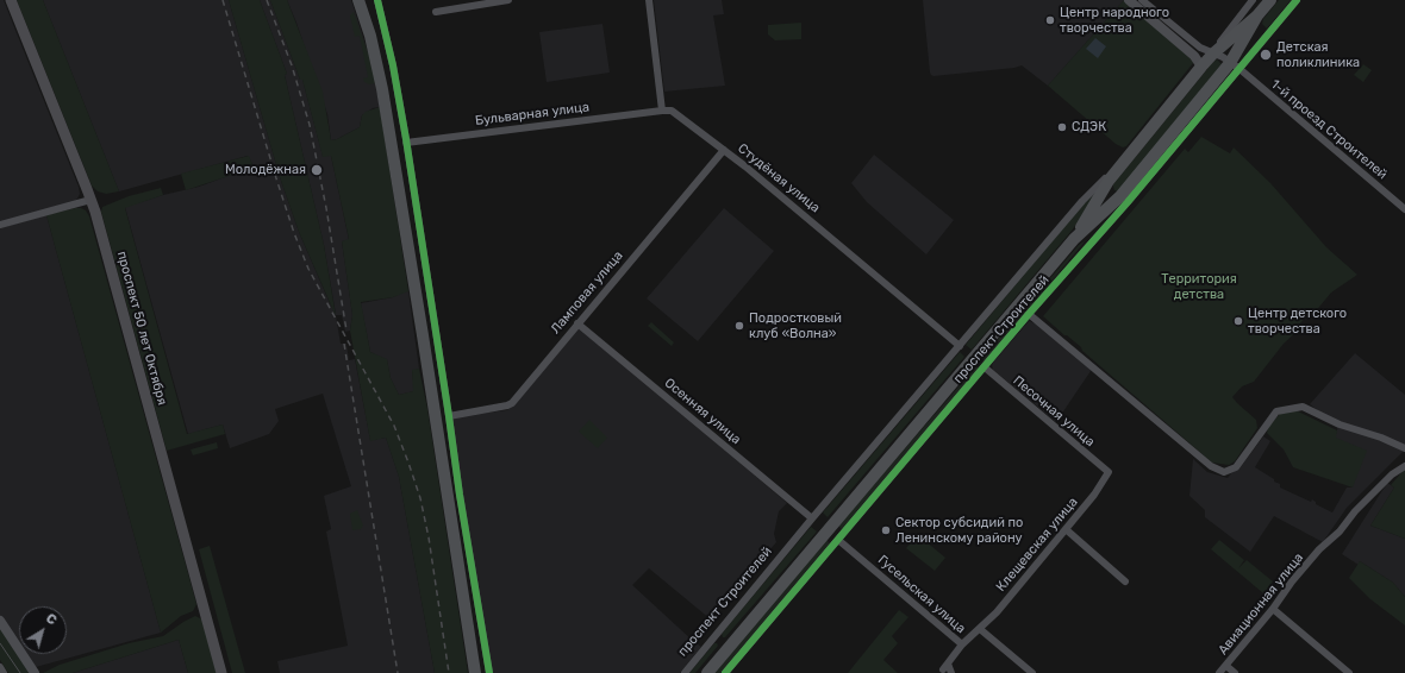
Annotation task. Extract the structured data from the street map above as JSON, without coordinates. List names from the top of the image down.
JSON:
{
  "streets": {
    "main road": ["проспект 50 лет Октября", "проспект Строителей"],
    "street": [
      "Бульварная улица",
      "1-й проезд Строителей",
      "Студёная улица",
      "Ламповая улица",
      "Осенняя улица",
      "Песочная улица",
      "Клещевская улица",
      "Гусельская улица",
      "Авиационная улица"
    ]
  },
  "crossings": [
    ["Бульварная улица", "Студёная улица"],
    ["1-й проезд Строителей", "проспект Строителей"],
    ["Студёная улица", "Ламповая улица"],
    ["Студёная улица", "проспект Строителей"],
    ["Ламповая улица", "Осенняя улица"],
    ["проспект Строителей", "Осенняя улица"],
    ["проспект Строителей", "Песочная улица"],
    ["проспект Строителей", "Гусельская улица"],
    ["Песочная улица", "Клещевская улица"],
    ["Клещевская улица", "Гусельская улица"]
  ],
  "parks": ["Территория детства"],
  "places": [
    "Центр народного творчества",
    "Детская поликлиника",
    "СДЭК",
    "Молодёжная",
    "Центр детского творчества",
    "Подростковый клуб «Волна»",
    "Сектор субсидий по Ленинскому району"
  ],
  "north": "top right"
}
